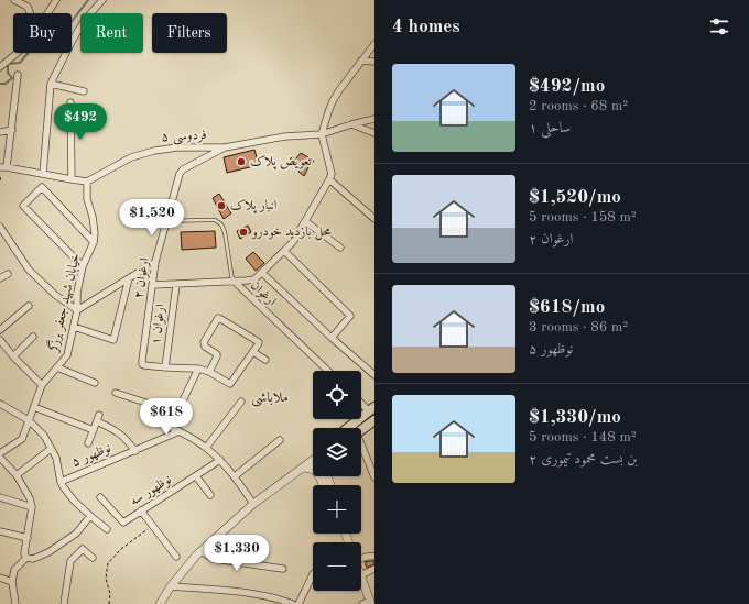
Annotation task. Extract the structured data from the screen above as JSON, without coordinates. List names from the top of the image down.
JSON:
{
  "streets": {
    "street": [
      "فردوسی ۵",
      "ارغوان ۲",
      "ارغوان",
      "خیابان شهید جعفر برزگر",
      "ارغوان ۱",
      "نوظهور ۵",
      "نوظهور سه"
    ]
  },
  "crossings": [
    ["فردوسی ۵", "ارغوان ۲"],
    ["فردوسی ۵", "خیابان شهید جعفر برزگر"],
    ["ارغوان ۲", "ارغوان"],
    ["ارغوان ۲", "ارغوان ۱"],
    ["ارغوان", "ارغوان ۱"]
  ],
  "districts": ["ملاباشی"],
  "places": ["تعویض پلاک", "انبار پلاک", "محل بازدید خودرو"],
  "page": {
    "heading": "4 homes",
    "chip": ["Buy", "Rent", "Filters"],
    "list": [
      {
        "name": "$492/mo",
        "note": "2 rooms · 68 m² · ساحلی ۱"
      },
      {
        "name": "$1,520/mo",
        "note": "5 rooms · 158 m² · ارغوان ۲"
      },
      {
        "name": "$618/mo",
        "note": "3 rooms · 86 m² · نوظهور ۵"
      },
      {
        "name": "$1,330/mo",
        "note": "5 rooms · 148 m² · بن بست محمود تیموری ۲"
      }
    ],
    "price": [
      "$492",
      "$1,520",
      "$618",
      "$1,330"
    ],
    "map_buttons": ["+", "−"]
  }
}
